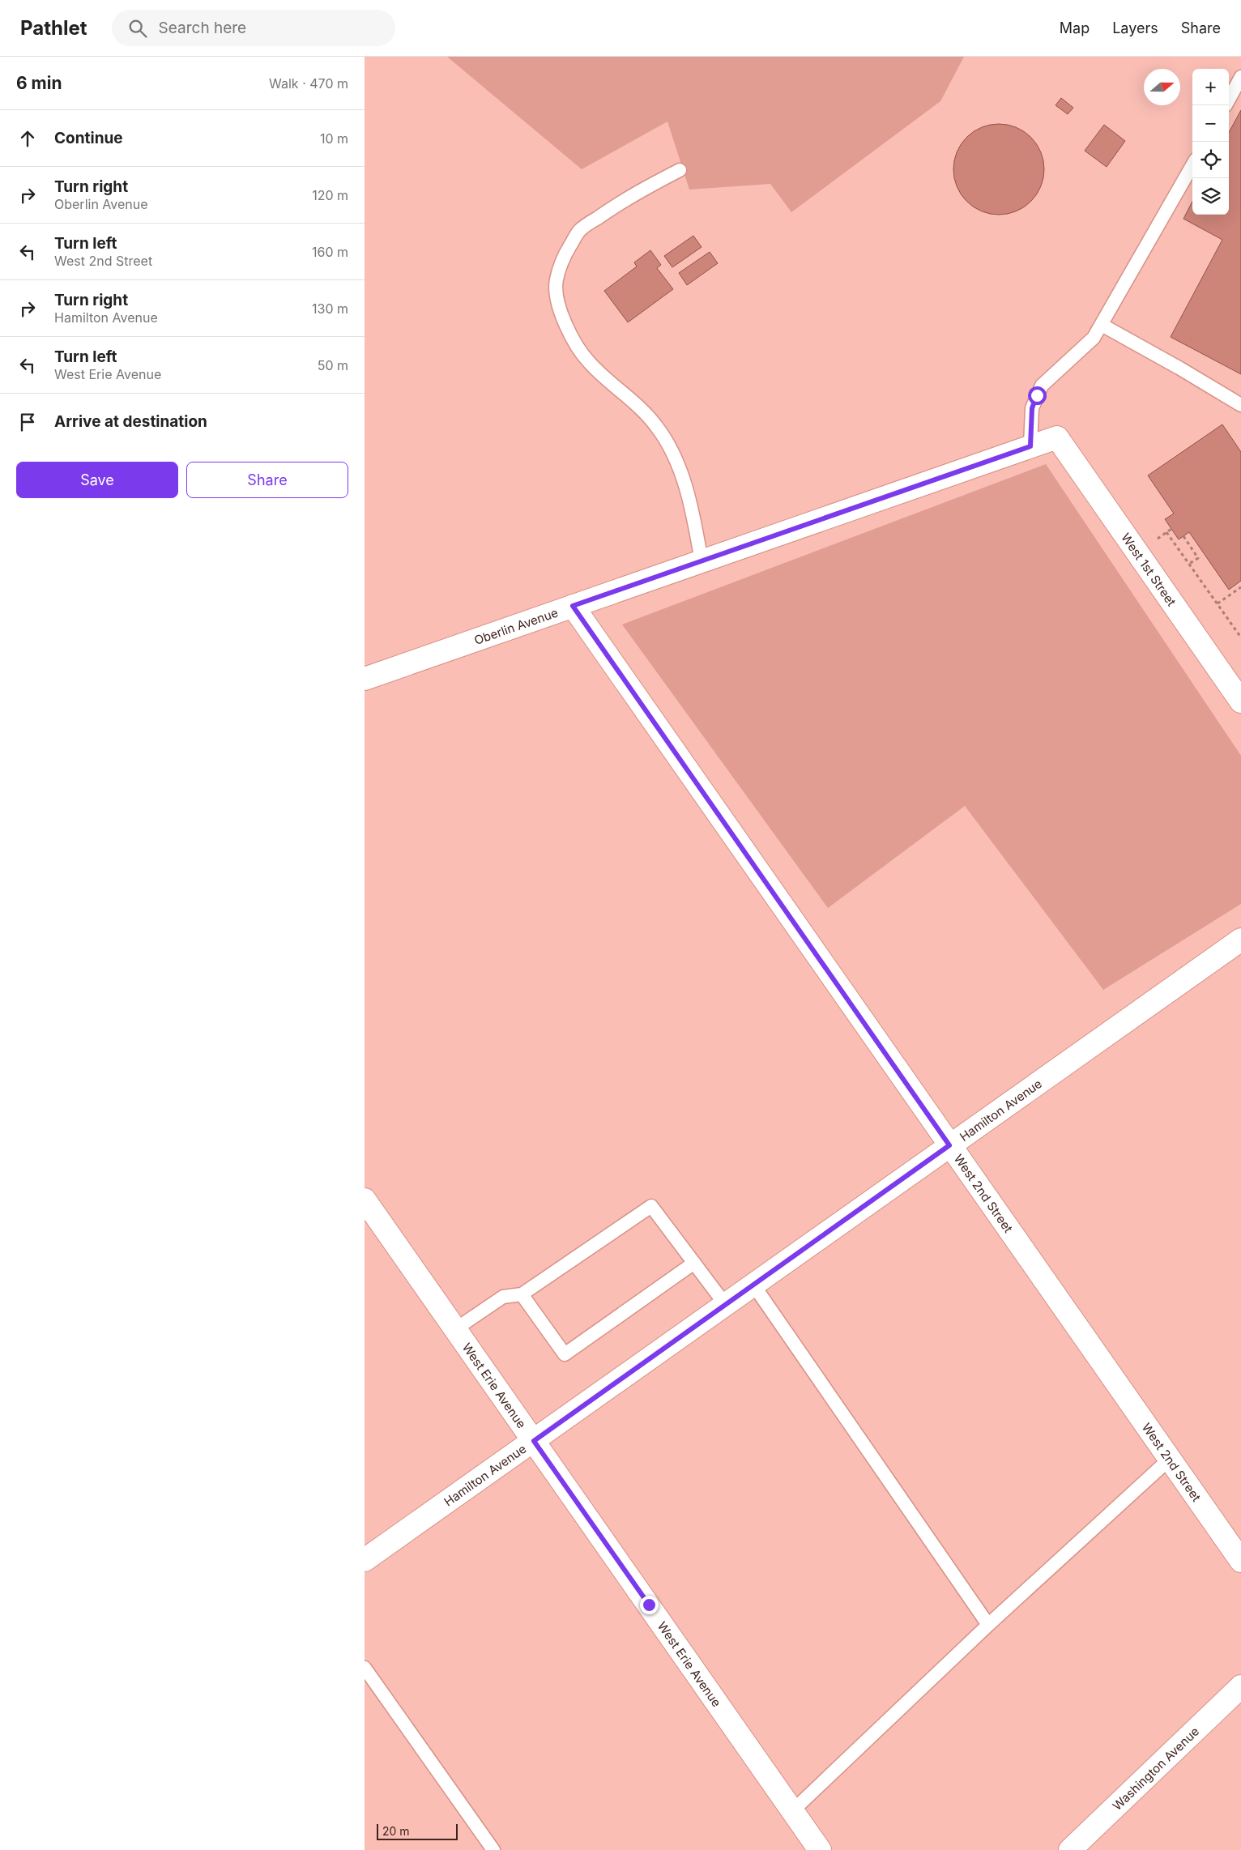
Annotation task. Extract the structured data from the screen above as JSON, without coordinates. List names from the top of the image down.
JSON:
{
  "streets": {
    "street": [
      "West 1st Street",
      "Oberlin Avenue",
      "Hamilton Avenue",
      "West 2nd Street",
      "West Erie Avenue",
      "Washington Avenue"
    ]
  },
  "crossings": [
    ["West 1st Street", "Oberlin Avenue"],
    ["Oberlin Avenue", "West 2nd Street"],
    ["Hamilton Avenue", "West 2nd Street"],
    ["Hamilton Avenue", "West Erie Avenue"]
  ],
  "scale_bar": "20 m",
  "north": "right",
  "page": {
    "header": "Pathlet",
    "search": "Search here",
    "nav": ["Map", "Layers", "Share"],
    "heading": ["6 min", "Walk · 470 m"],
    "map_buttons": ["+", "−"],
    "list": [
      ["Continue", "10 m"],
      ["Turn right", "Oberlin Avenue", "120 m"],
      ["Turn left", "West 2nd Street", "160 m"],
      ["Turn right", "Hamilton Avenue", "130 m"],
      ["Turn left", "West Erie Avenue", "50 m"],
      "Arrive at destination"
    ],
    "buttons": ["Save", "Share"],
    "scale": "20 m"
  }
}
